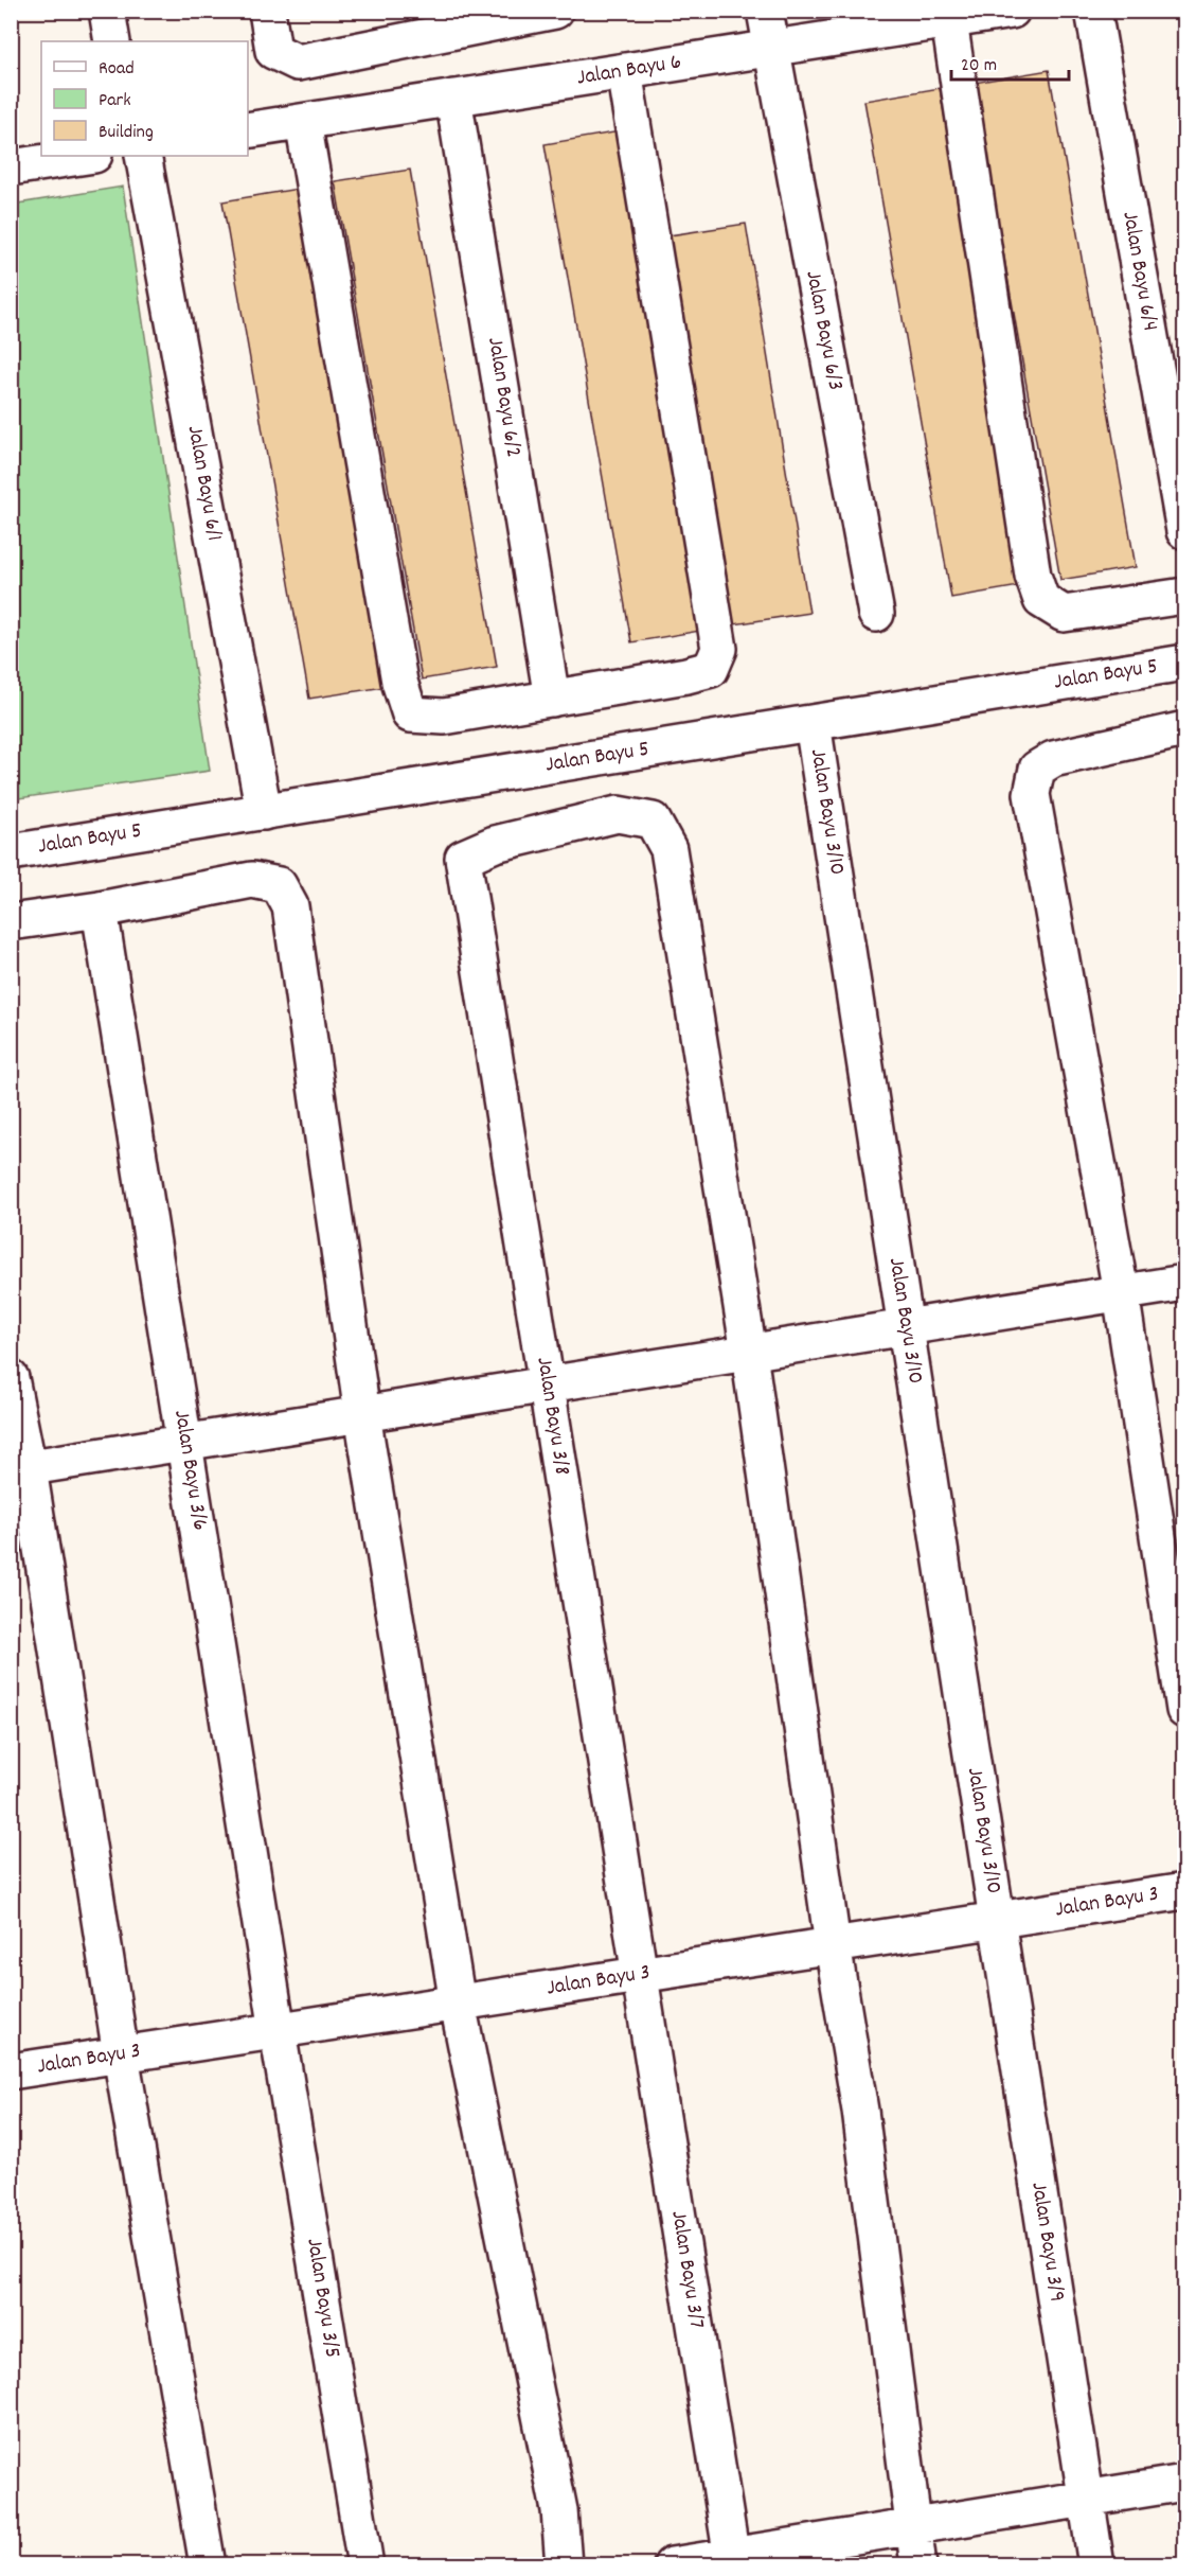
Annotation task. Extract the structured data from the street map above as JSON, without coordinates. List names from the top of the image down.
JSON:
{
  "streets": {
    "street": [
      "Jalan Bayu 6",
      "Jalan Bayu 6/4",
      "Jalan Bayu 6/3",
      "Jalan Bayu 6/2",
      "Jalan Bayu 6/1",
      "Jalan Bayu 5",
      "Jalan Bayu 3/10",
      "Jalan Bayu 3/8",
      "Jalan Bayu 3/6",
      "Jalan Bayu 3",
      "Jalan Bayu 3/9",
      "Jalan Bayu 3/7",
      "Jalan Bayu 3/5"
    ]
  },
  "crossings": [
    ["Jalan Bayu 6", "Jalan Bayu 6/3"],
    ["Jalan Bayu 6", "Jalan Bayu 6/2"],
    ["Jalan Bayu 6/1", "Jalan Bayu 5"],
    ["Jalan Bayu 5", "Jalan Bayu 3/10"],
    ["Jalan Bayu 3/10", "Jalan Bayu 3"],
    ["Jalan Bayu 3/10", "Jalan Bayu 3/9"],
    ["Jalan Bayu 3/8", "Jalan Bayu 3"],
    ["Jalan Bayu 3/8", "Jalan Bayu 3/7"],
    ["Jalan Bayu 3/6", "Jalan Bayu 3"],
    ["Jalan Bayu 3/6", "Jalan Bayu 3/5"],
    ["Jalan Bayu 3", "Jalan Bayu 3/9"],
    ["Jalan Bayu 3", "Jalan Bayu 3/7"],
    ["Jalan Bayu 3", "Jalan Bayu 3/5"]
  ],
  "legend": ["Road", "Park", "Building"],
  "scale_bar": "20 m"
}
